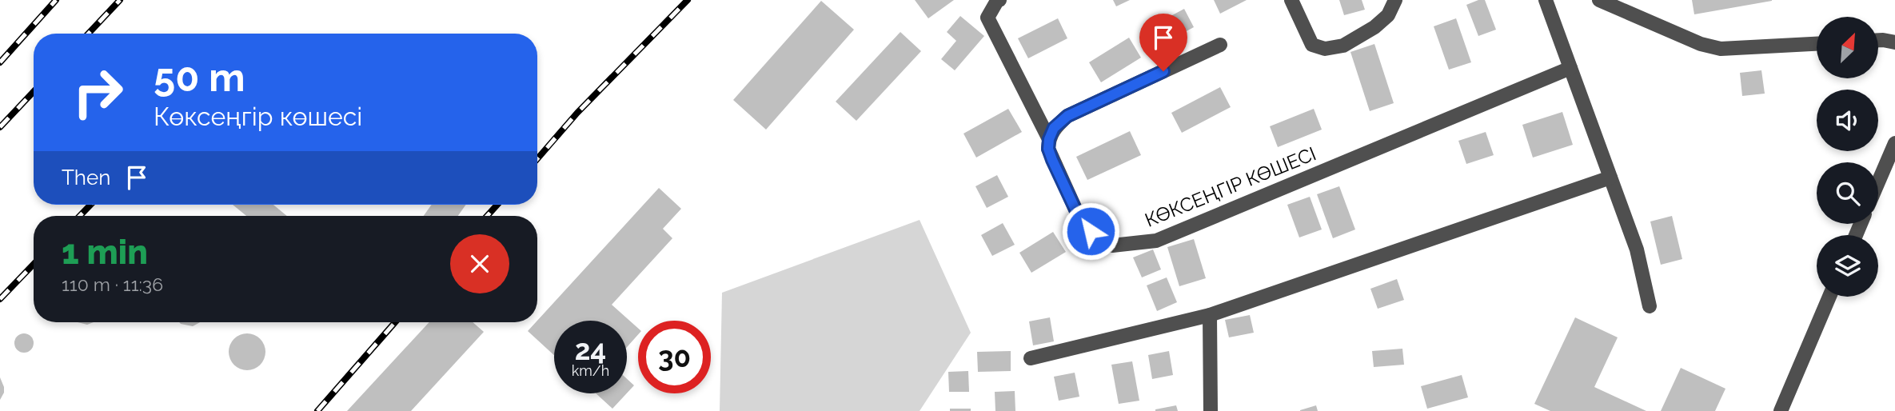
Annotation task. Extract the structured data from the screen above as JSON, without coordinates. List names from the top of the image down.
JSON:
{
  "streets": {
    "street": ["КӨКСЕҢГІР КӨШЕСІ"]
  },
  "north": "top right",
  "page": {
    "turn": ["50 m", "Көксеңгір көшесі"],
    "then": "Then",
    "heading": ["1 min", "110 m · 11:36"],
    "speed": "24 km/h",
    "limit": "30"
  }
}
